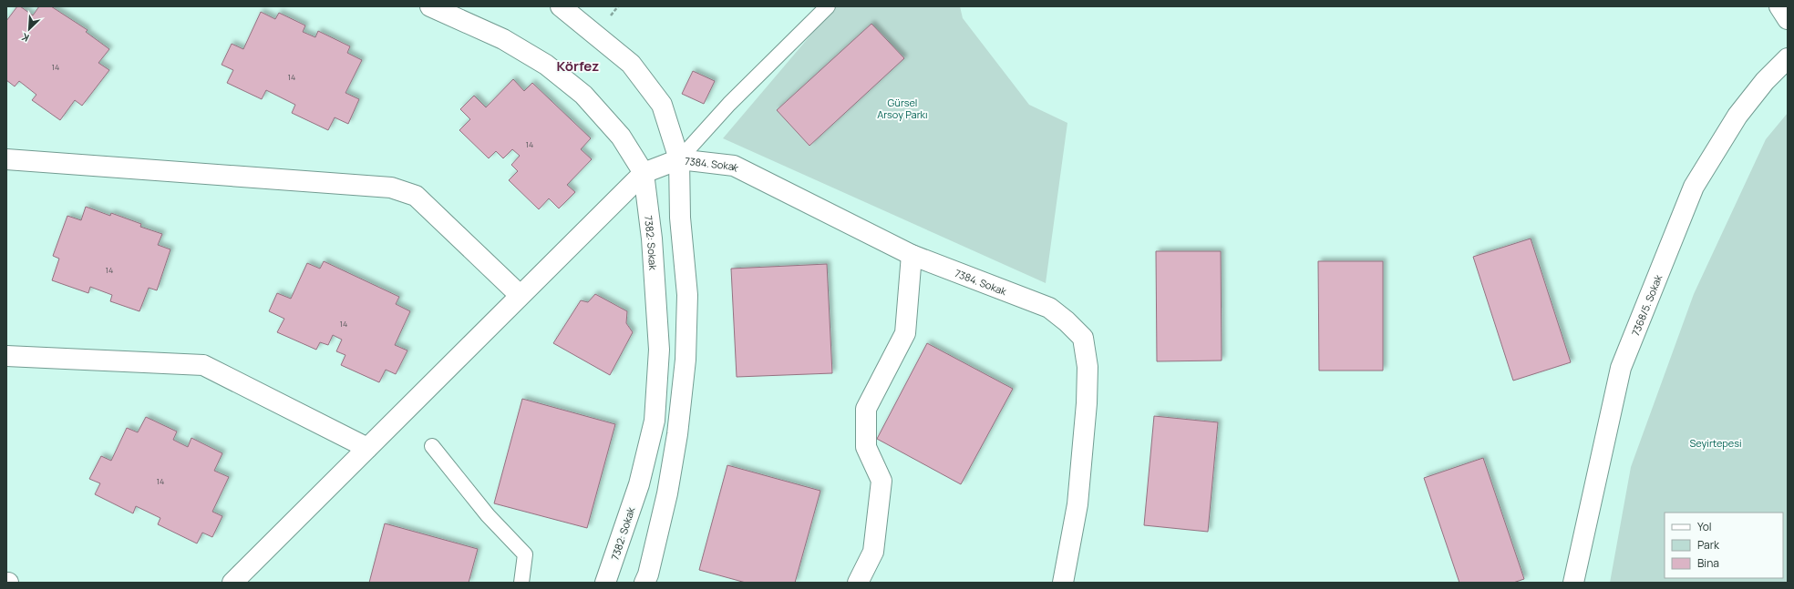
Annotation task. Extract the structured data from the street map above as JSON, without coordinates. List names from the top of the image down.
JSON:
{
  "streets": {
    "street": ["7384. Sokak", "7382: Sokak", "7368/5. Sokak"]
  },
  "crossings": [
    ["7384. Sokak", "7382: Sokak"]
  ],
  "districts": ["Körfez"],
  "parks": ["Gürsel Arsoy Parkı", "Seyirtepesi"],
  "house_numbers": [
    "14",
    "14",
    "14",
    "14",
    "14",
    "14"
  ],
  "legend": ["Yol", "Park", "Bina"],
  "north": "bottom left"
}
